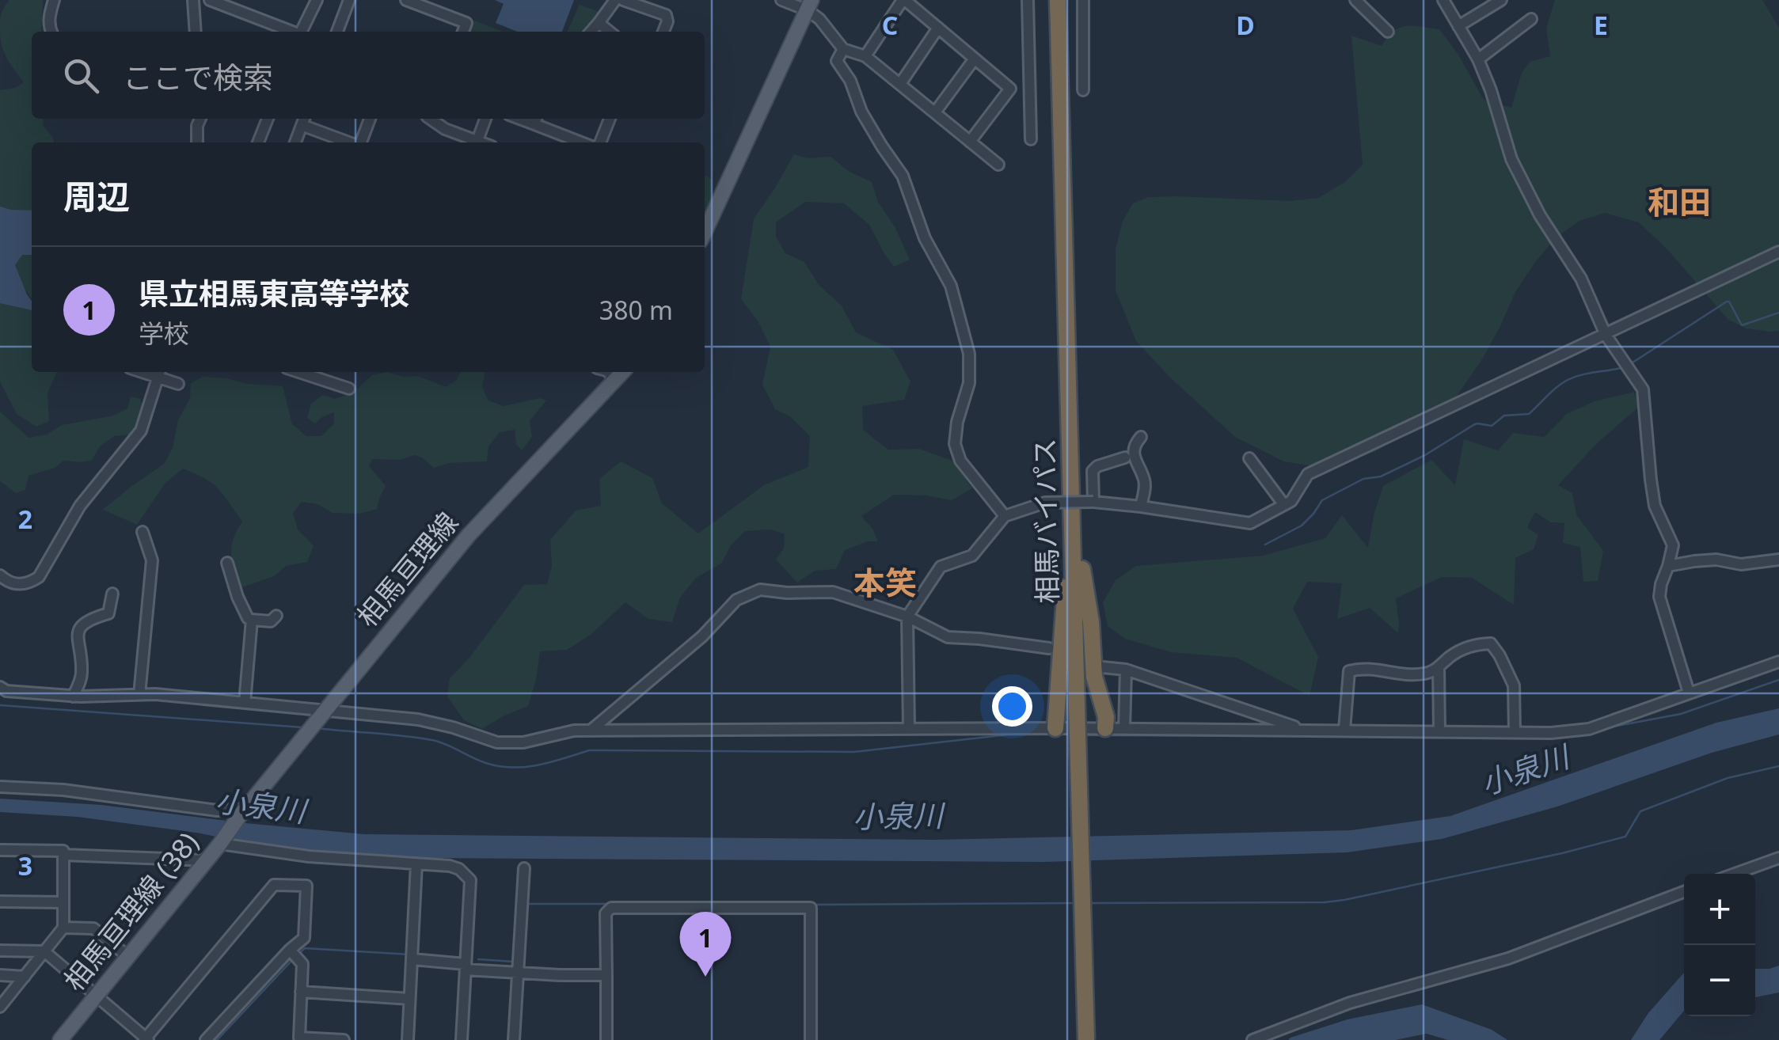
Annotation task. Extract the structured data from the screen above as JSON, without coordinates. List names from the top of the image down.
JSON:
{
  "streets": {
    "highway": ["相馬バイパス"],
    "main road": ["相馬亘理線", "相馬亘理線 (38)"]
  },
  "crossings": [
    ["相馬亘理線", "相馬亘理線 (38)"]
  ],
  "districts": ["和田", "本笑"],
  "water": ["小泉川"],
  "page": {
    "search": "ここで検索",
    "heading": "周辺",
    "list": [
      {
        "mark": "1",
        "name": "県立相馬東高等学校",
        "note": "学校",
        "value": "380 m"
      }
    ],
    "map_buttons": ["+", "−"],
    "pins": "1"
  },
  "grid": {
    "columns": ["C", "D", "E"],
    "rows": ["2", "3"]
  }
}
